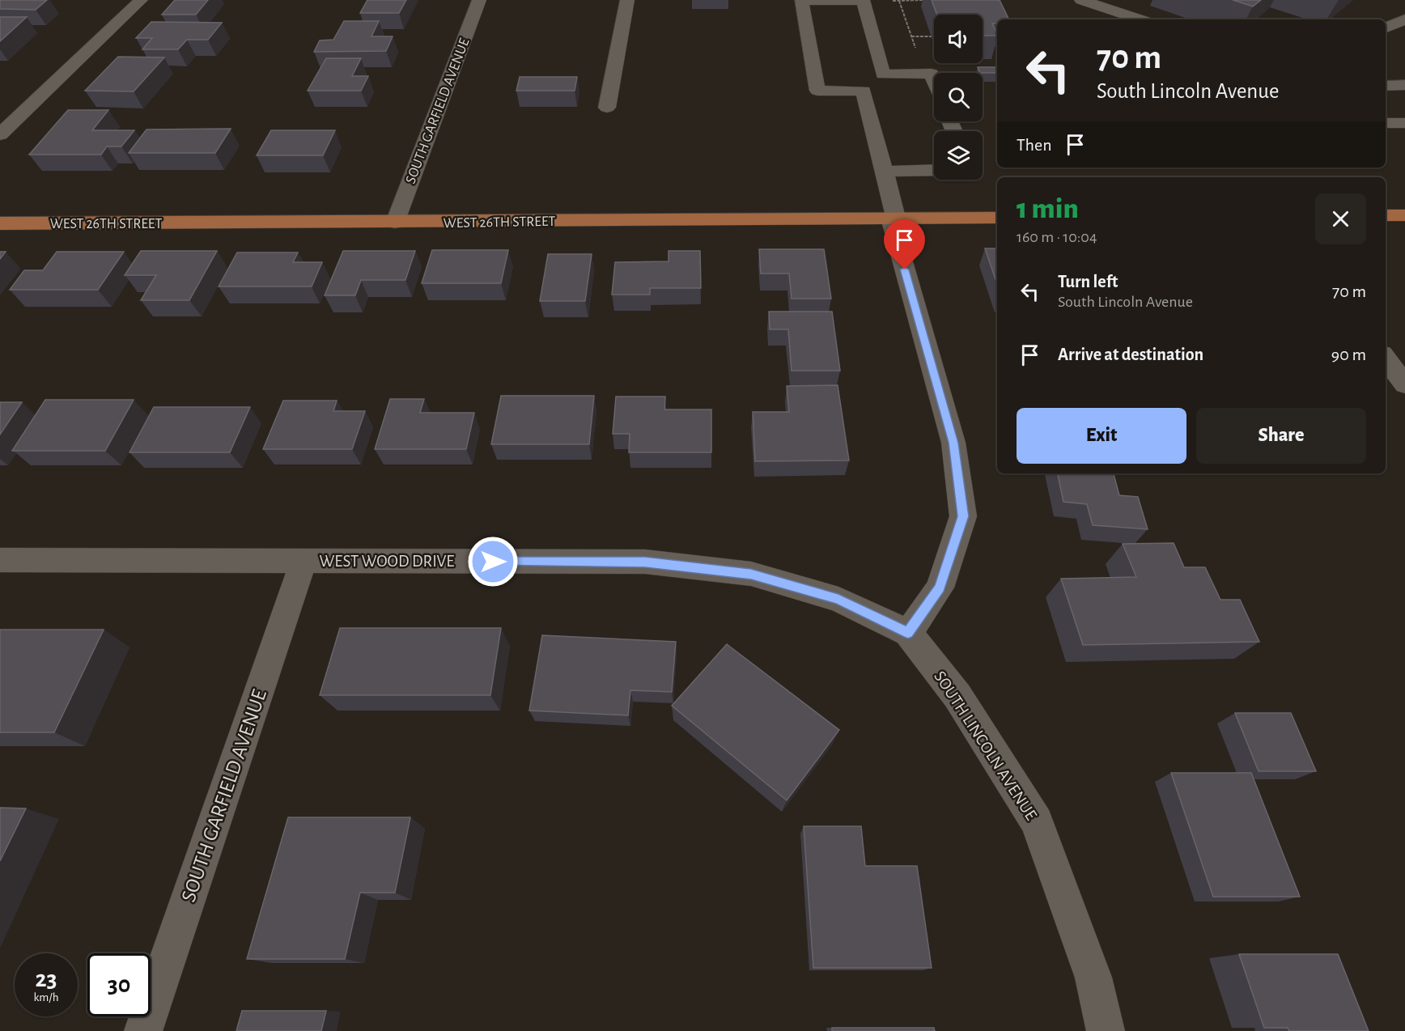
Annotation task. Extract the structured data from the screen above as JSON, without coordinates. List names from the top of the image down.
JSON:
{
  "streets": {
    "main road": ["WEST 26TH STREET"],
    "street": ["SOUTH GARFIELD AVENUE", "WEST WOOD DRIVE", "SOUTH LINCOLN AVENUE"]
  },
  "crossings": [
    ["SOUTH GARFIELD AVENUE", "WEST 26TH STREET"],
    ["SOUTH GARFIELD AVENUE", "WEST WOOD DRIVE"],
    ["WEST WOOD DRIVE", "SOUTH LINCOLN AVENUE"]
  ],
  "page": {
    "turn": ["70 m", "South Lincoln Avenue"],
    "then": "Then",
    "heading": ["1 min", "160 m · 10:04"],
    "list": [
      {
        "name": "Turn left",
        "note": "South Lincoln Avenue",
        "value": "70 m"
      },
      {
        "name": "Arrive at destination",
        "value": "90 m"
      }
    ],
    "buttons": ["Exit", "Share"],
    "speed": "23 km/h",
    "limit": "30"
  }
}
